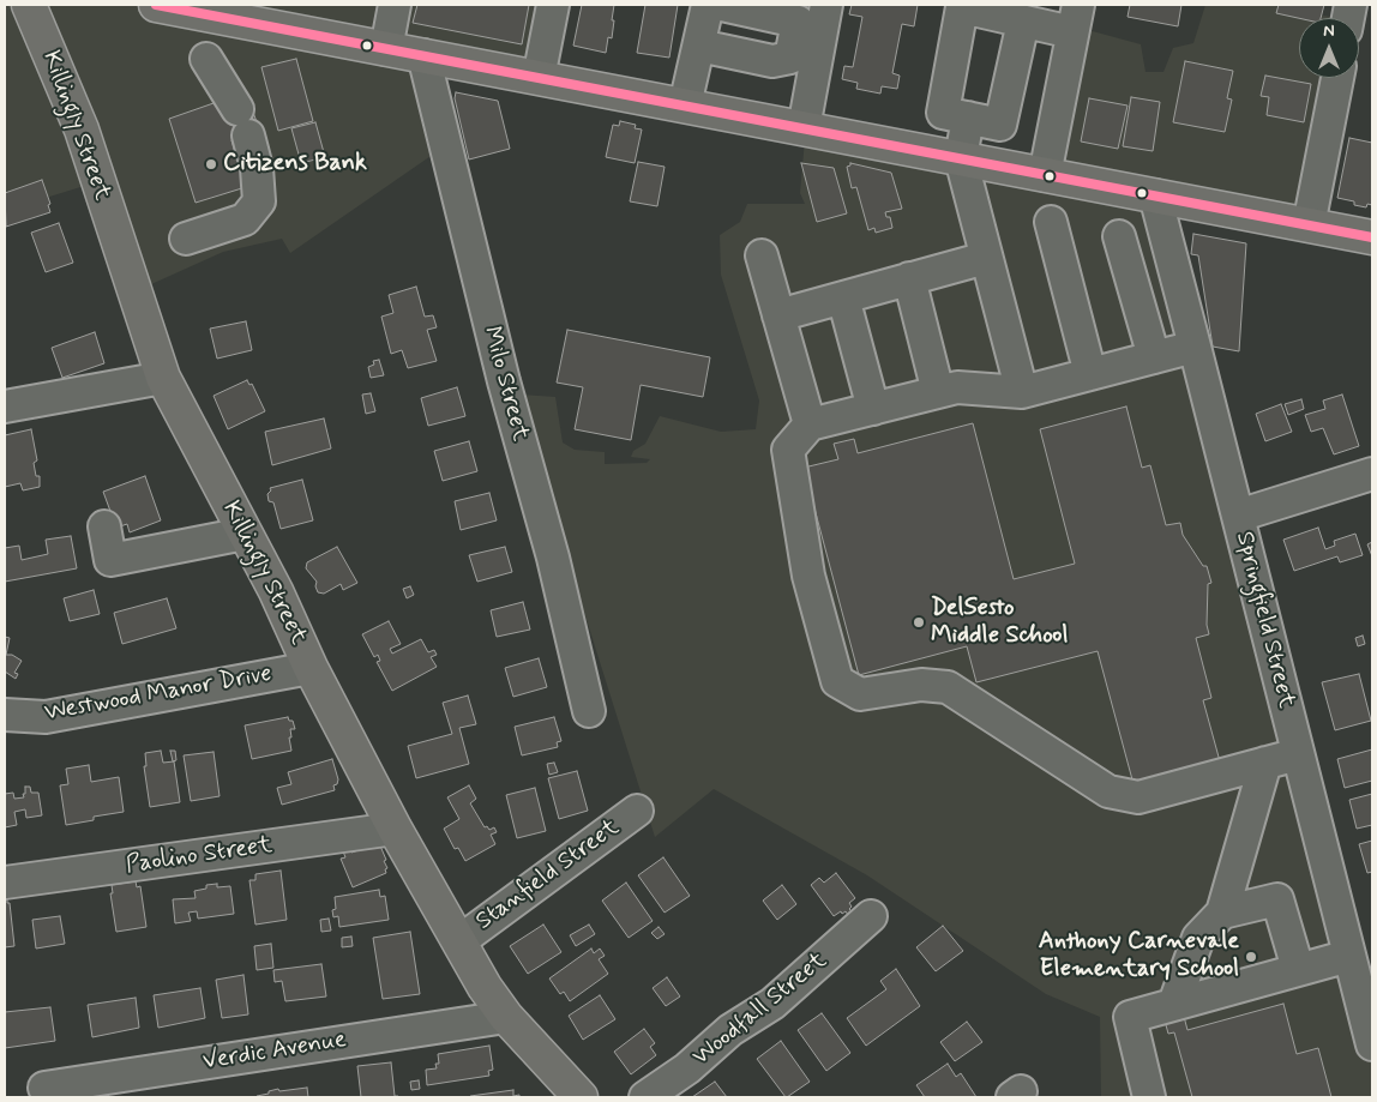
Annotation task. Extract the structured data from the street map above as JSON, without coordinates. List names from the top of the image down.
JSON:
{
  "streets": {
    "main road": ["Killingly Street"],
    "street": [
      "Milo Street",
      "Springfield Street",
      "Westwood Manor Drive",
      "Paolino Street",
      "Stanfield Street",
      "Woodfall Street",
      "Verdic Avenue"
    ]
  },
  "crossings": [
    ["Killingly Street", "Westwood Manor Drive"],
    ["Killingly Street", "Paolino Street"],
    ["Killingly Street", "Stanfield Street"],
    ["Killingly Street", "Verdic Avenue"]
  ],
  "places": ["Citizens Bank", "DelSesto Middle School", "Anthony Carnevale Elementary School"],
  "north": "top"
}
